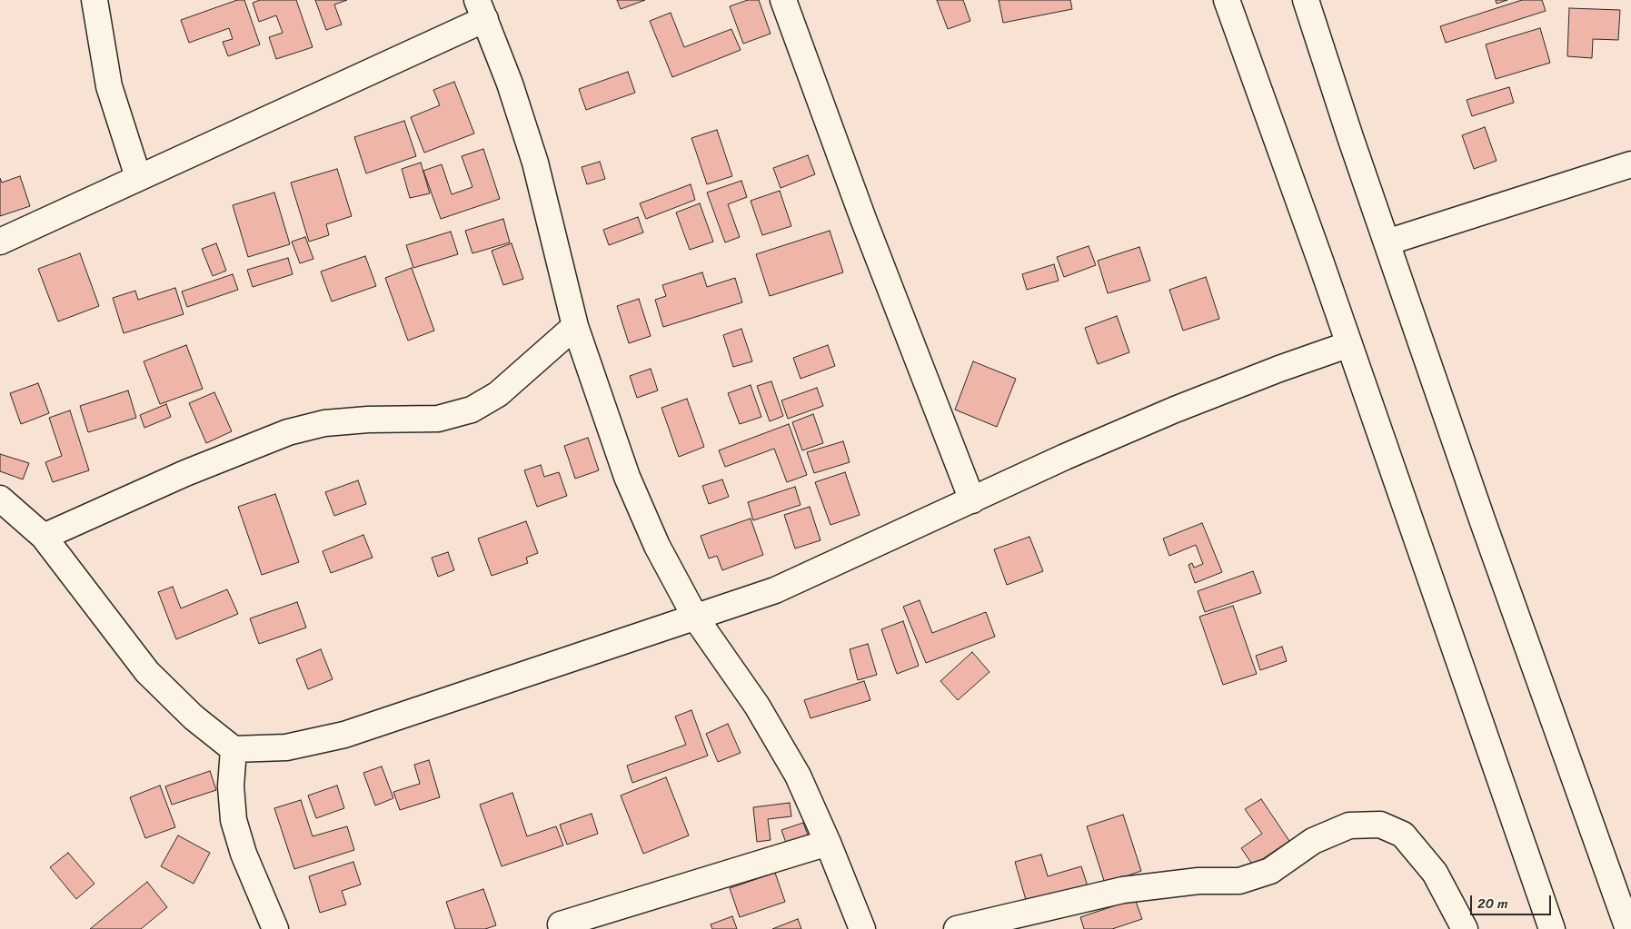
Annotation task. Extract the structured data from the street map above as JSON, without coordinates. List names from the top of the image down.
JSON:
{
  "scale_bar": "20 m"
}
